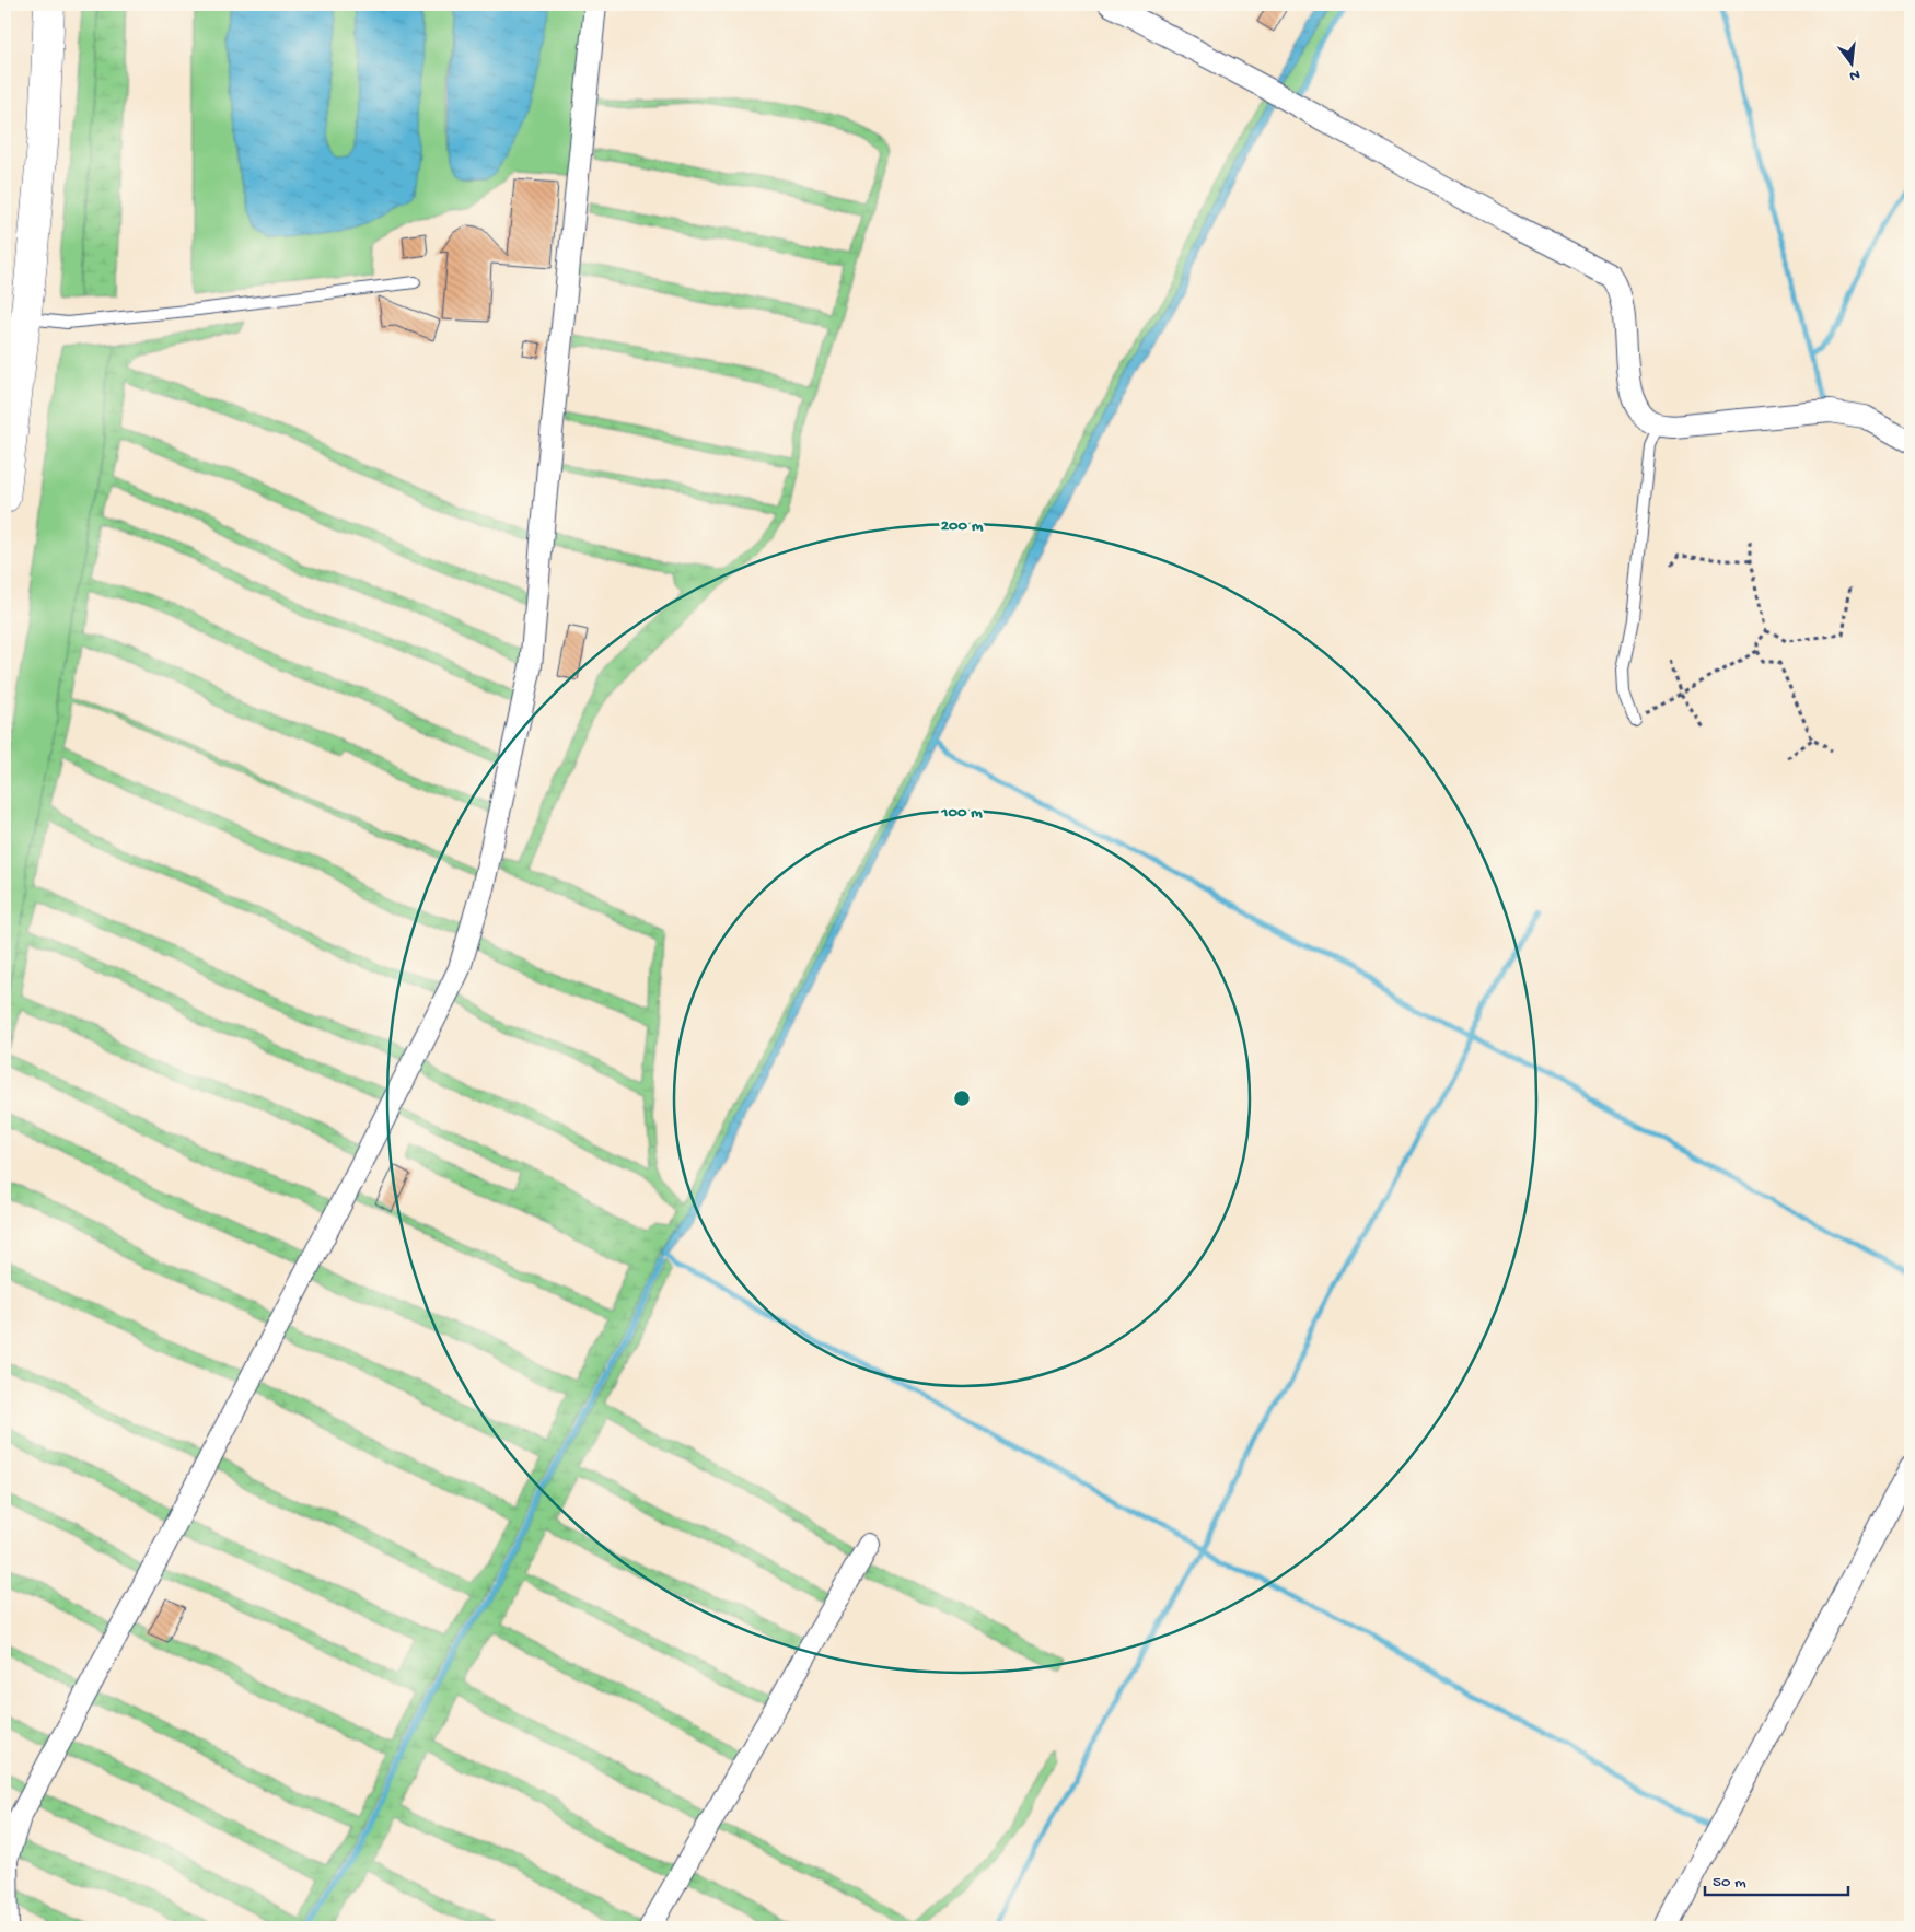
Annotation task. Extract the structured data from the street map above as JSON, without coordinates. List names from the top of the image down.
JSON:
{
  "scale_bar": "50 m",
  "north": "bottom",
  "rings": ["200 m", "100 m"]
}
